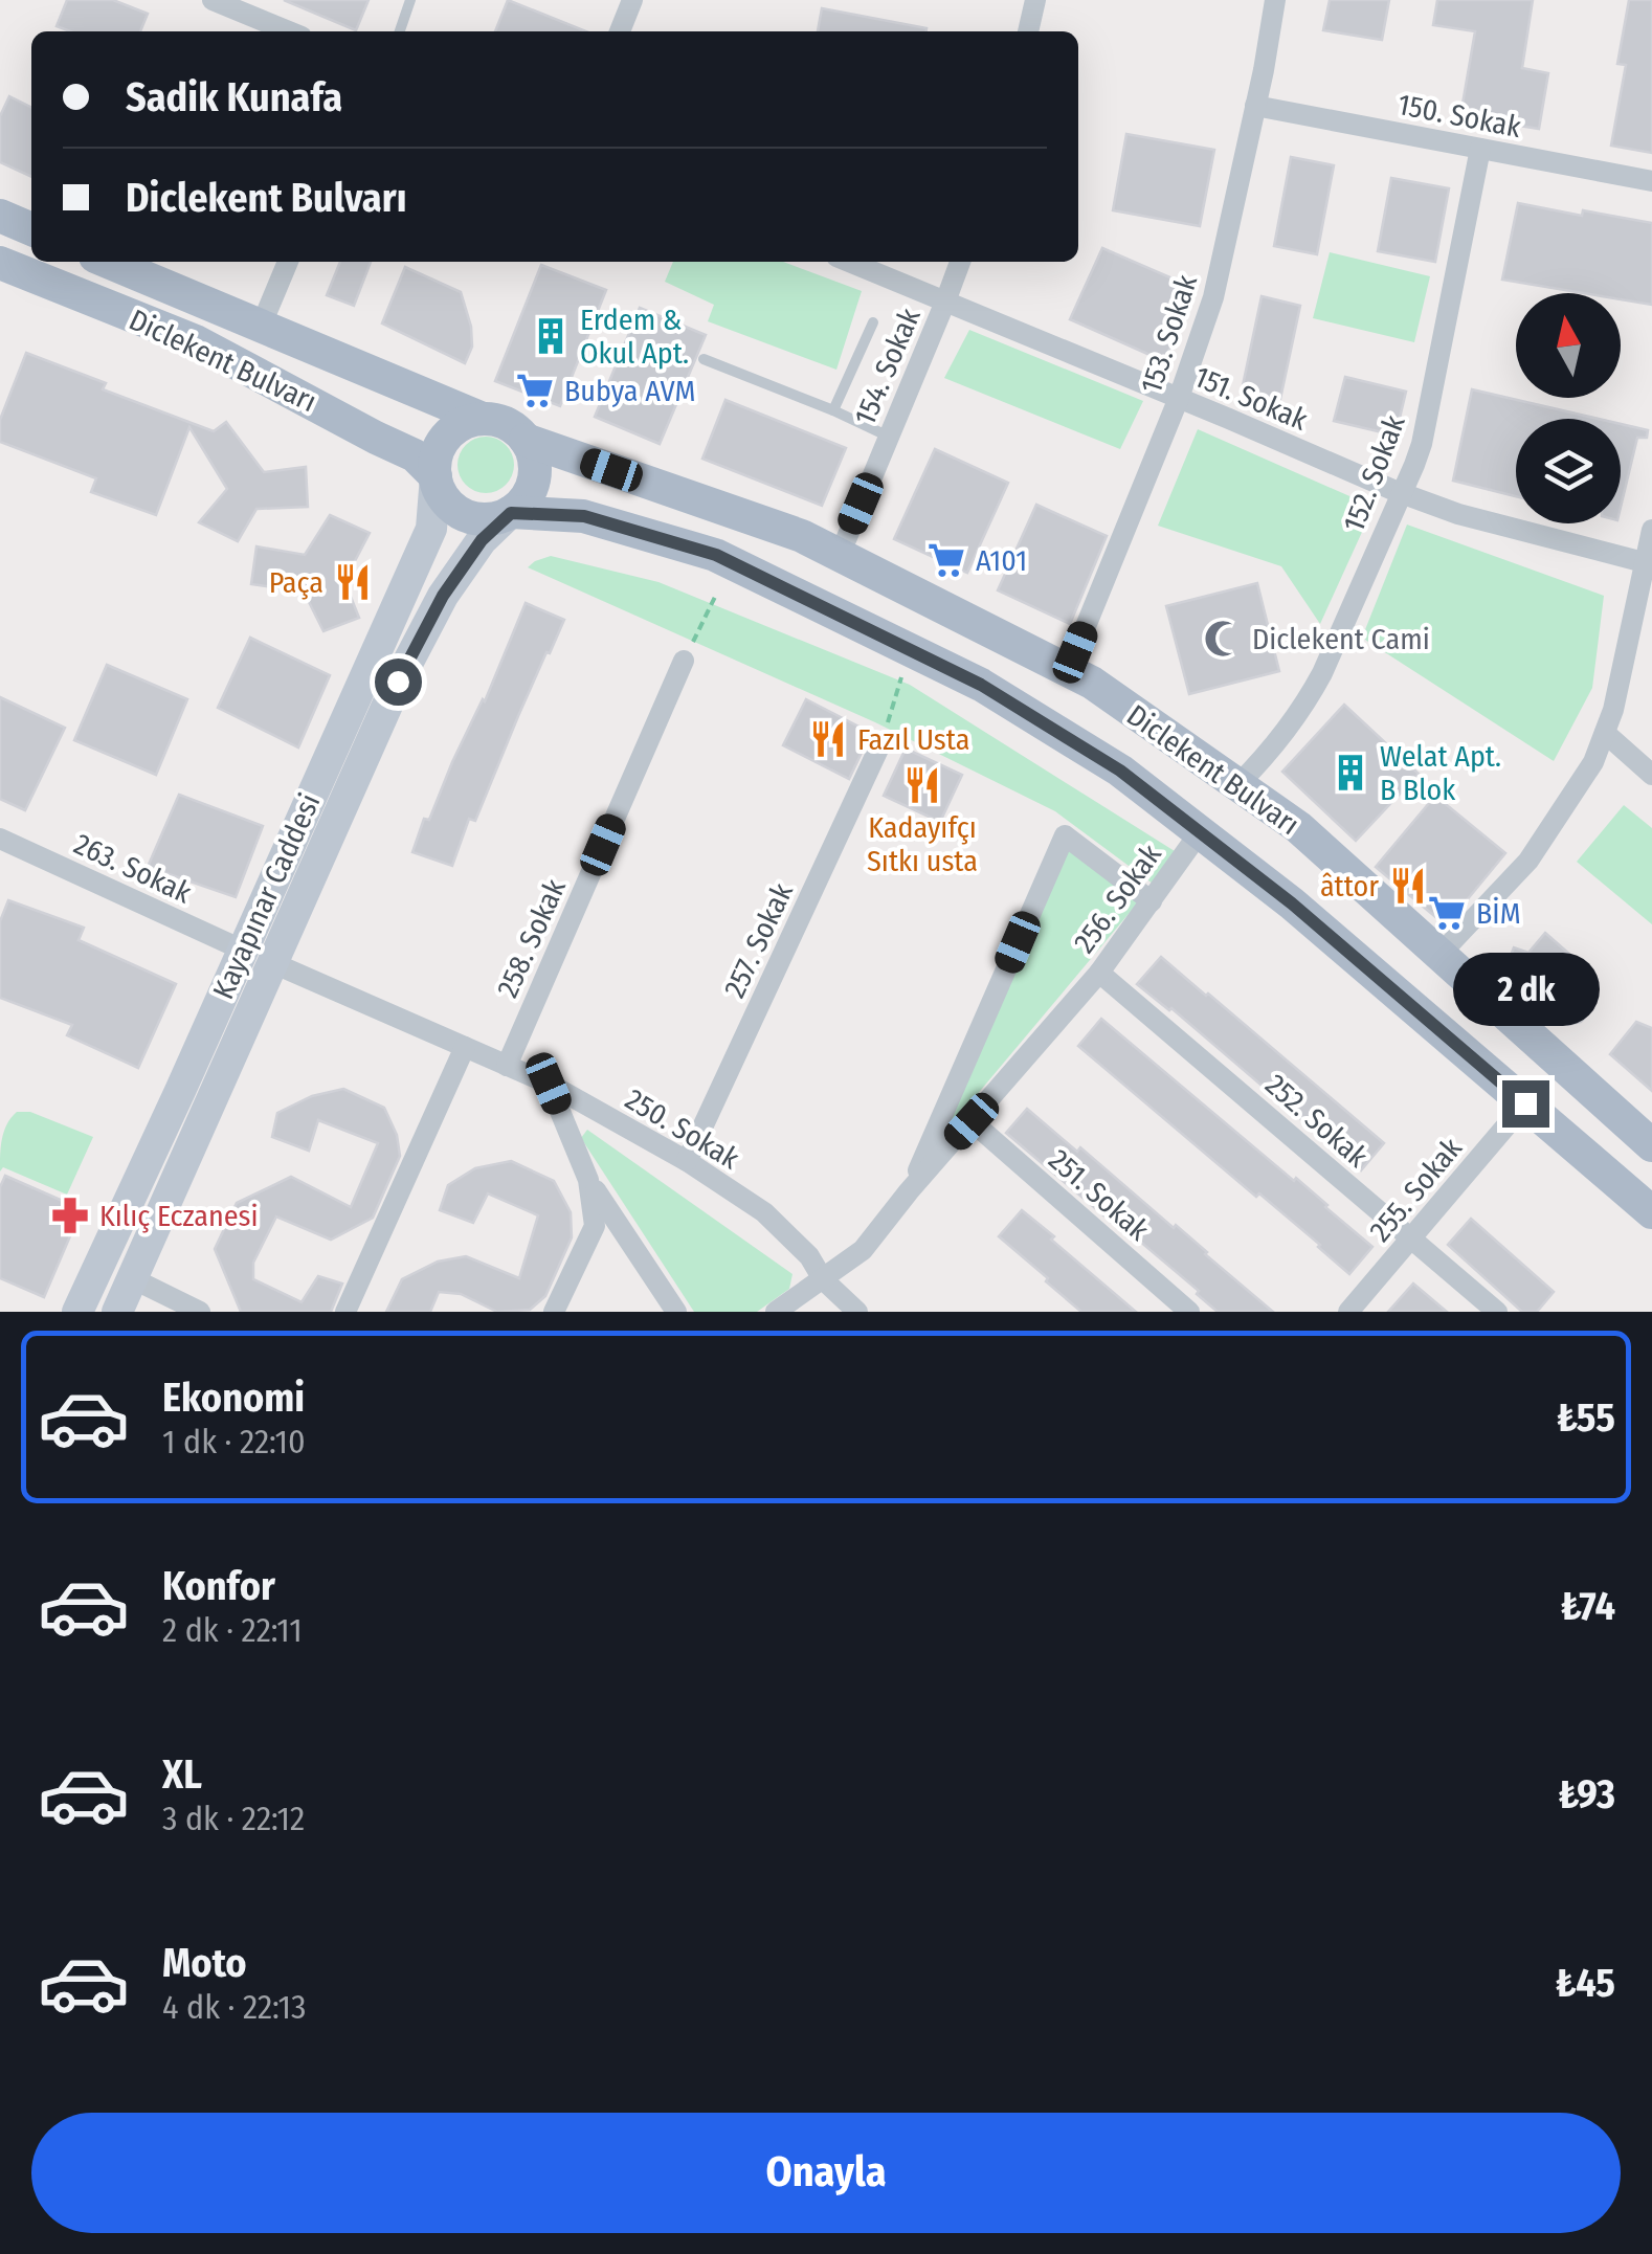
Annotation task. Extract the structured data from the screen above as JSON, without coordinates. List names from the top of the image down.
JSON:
{
  "streets": {
    "main road": ["Diclekent Bulvarı", "Kayapınar Caddesi"],
    "street": [
      "150. Sokak",
      "153. Sokak",
      "154. Sokak",
      "151. Sokak",
      "152. Sokak",
      "263. Sokak",
      "256. Sokak",
      "258. Sokak",
      "257. Sokak",
      "252. Sokak",
      "250. Sokak",
      "255. Sokak",
      "251. Sokak"
    ]
  },
  "crossings": [
    ["150. Sokak", "153. Sokak"],
    ["150. Sokak", "152. Sokak"],
    ["153. Sokak", "Diclekent Bulvarı"],
    ["153. Sokak", "151. Sokak"],
    ["Diclekent Bulvarı", "154. Sokak"],
    ["Diclekent Bulvarı", "152. Sokak"],
    ["Diclekent Bulvarı", "Kayapınar Caddesi"],
    ["Diclekent Bulvarı", "256. Sokak"],
    ["Diclekent Bulvarı", "255. Sokak"],
    ["154. Sokak", "151. Sokak"],
    ["151. Sokak", "152. Sokak"],
    ["263. Sokak", "Kayapınar Caddesi"],
    ["Kayapınar Caddesi", "250. Sokak"],
    ["256. Sokak", "252. Sokak"],
    ["256. Sokak", "250. Sokak"],
    ["256. Sokak", "251. Sokak"],
    ["258. Sokak", "250. Sokak"],
    ["257. Sokak", "250. Sokak"],
    ["252. Sokak", "255. Sokak"]
  ],
  "places": {
    "building": ["Erdem & Okul Apt.", "Welat Apt. B Blok"],
    "supermarket": ["Bubya AVM", "A101", "BİM"],
    "restaurant": [
      "Paça",
      "Fazıl Usta",
      "Kadayıfçı Sıtkı usta",
      "âttor"
    ],
    "mosque": ["Diclekent Cami"],
    "pharmacy": ["Kılıç Eczanesi"]
  },
  "north": "top",
  "page": {
    "banner": ["Sadik Kunafa", "Diclekent Bulvarı"],
    "bubble": "2 dk",
    "list": [
      {
        "name": "Ekonomi",
        "note": "1 dk · 22:10",
        "value": "₺55"
      },
      {
        "name": "Konfor",
        "note": "2 dk · 22:11",
        "value": "₺74"
      },
      {
        "name": "XL",
        "note": "3 dk · 22:12",
        "value": "₺93"
      },
      {
        "name": "Moto",
        "note": "4 dk · 22:13",
        "value": "₺45"
      }
    ],
    "buttons": "Onayla"
  }
}
